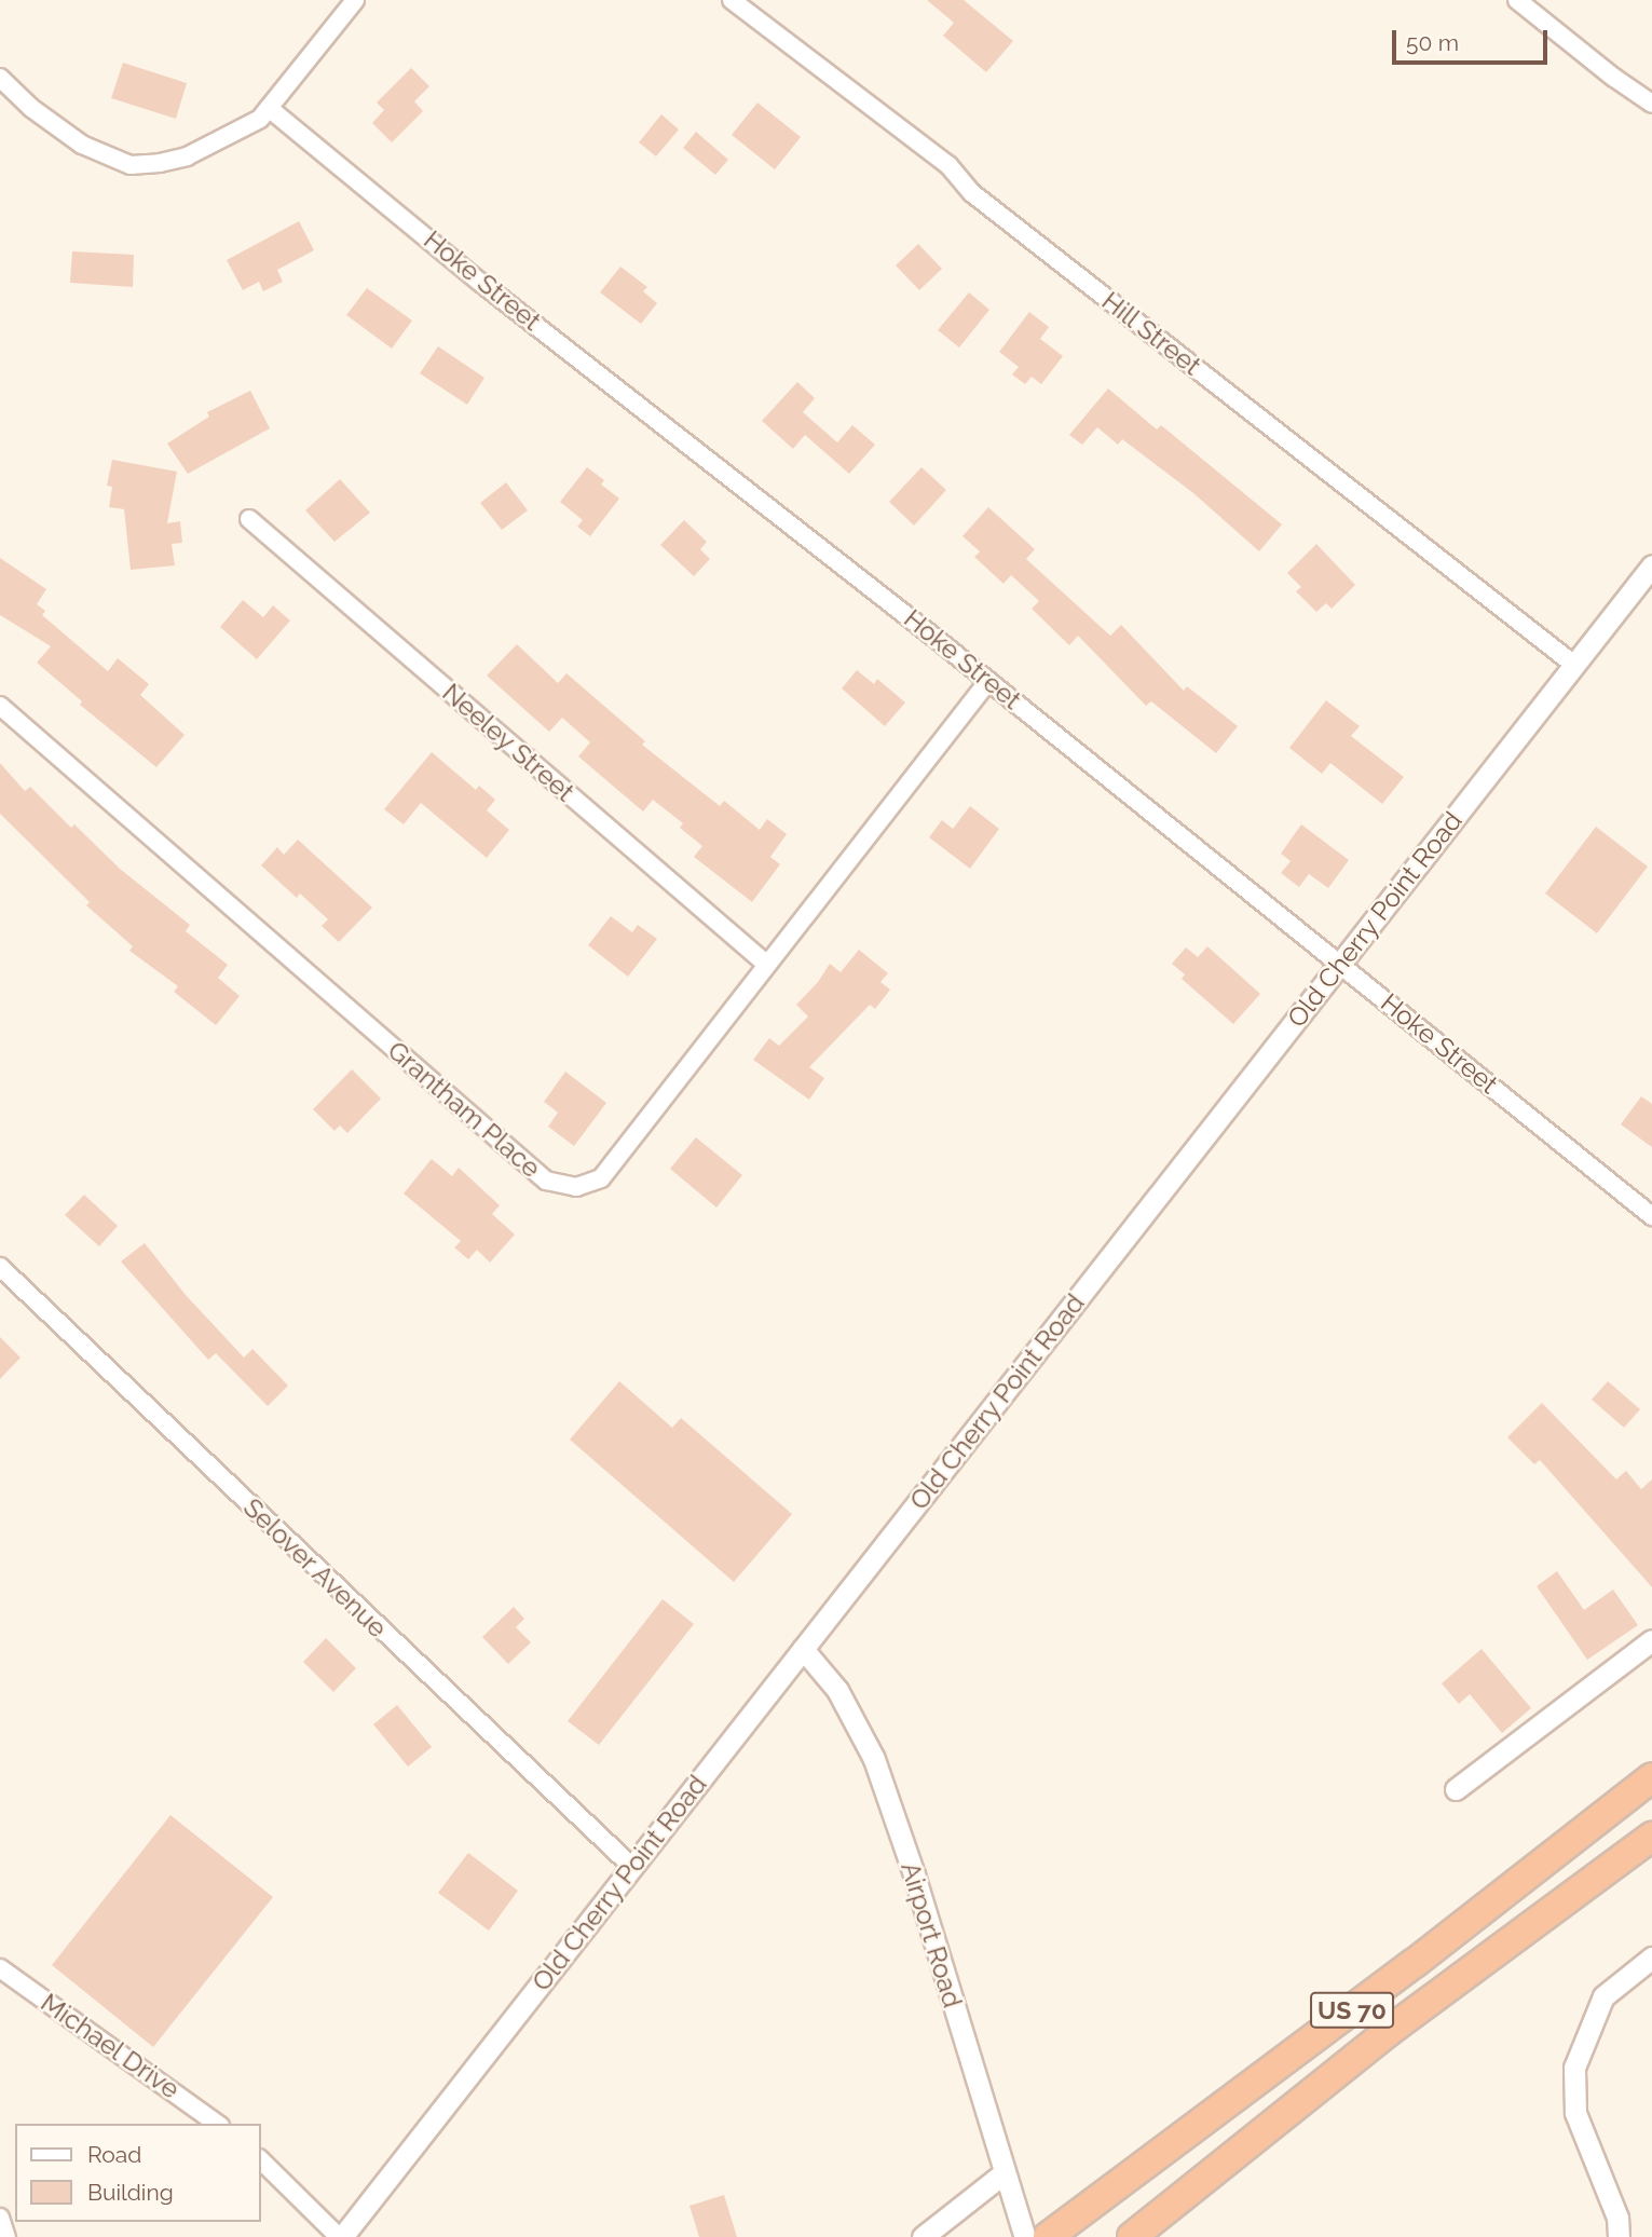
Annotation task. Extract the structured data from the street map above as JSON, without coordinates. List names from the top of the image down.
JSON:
{
  "streets": {
    "highway": ["US 70"],
    "street": [
      "Hoke Street",
      "Hill Street",
      "Neeley Street",
      "Old Cherry Point Road",
      "Grantham Place",
      "Selover Avenue",
      "Airport Road",
      "Michael Drive"
    ]
  },
  "crossings": [
    ["Hoke Street", "Old Cherry Point Road"],
    ["Hoke Street", "Grantham Place"],
    ["Hill Street", "Old Cherry Point Road"],
    ["Neeley Street", "Grantham Place"],
    ["Old Cherry Point Road", "Selover Avenue"],
    ["Old Cherry Point Road", "Airport Road"]
  ],
  "legend": ["Road", "Building"],
  "scale_bar": "50 m"
}
